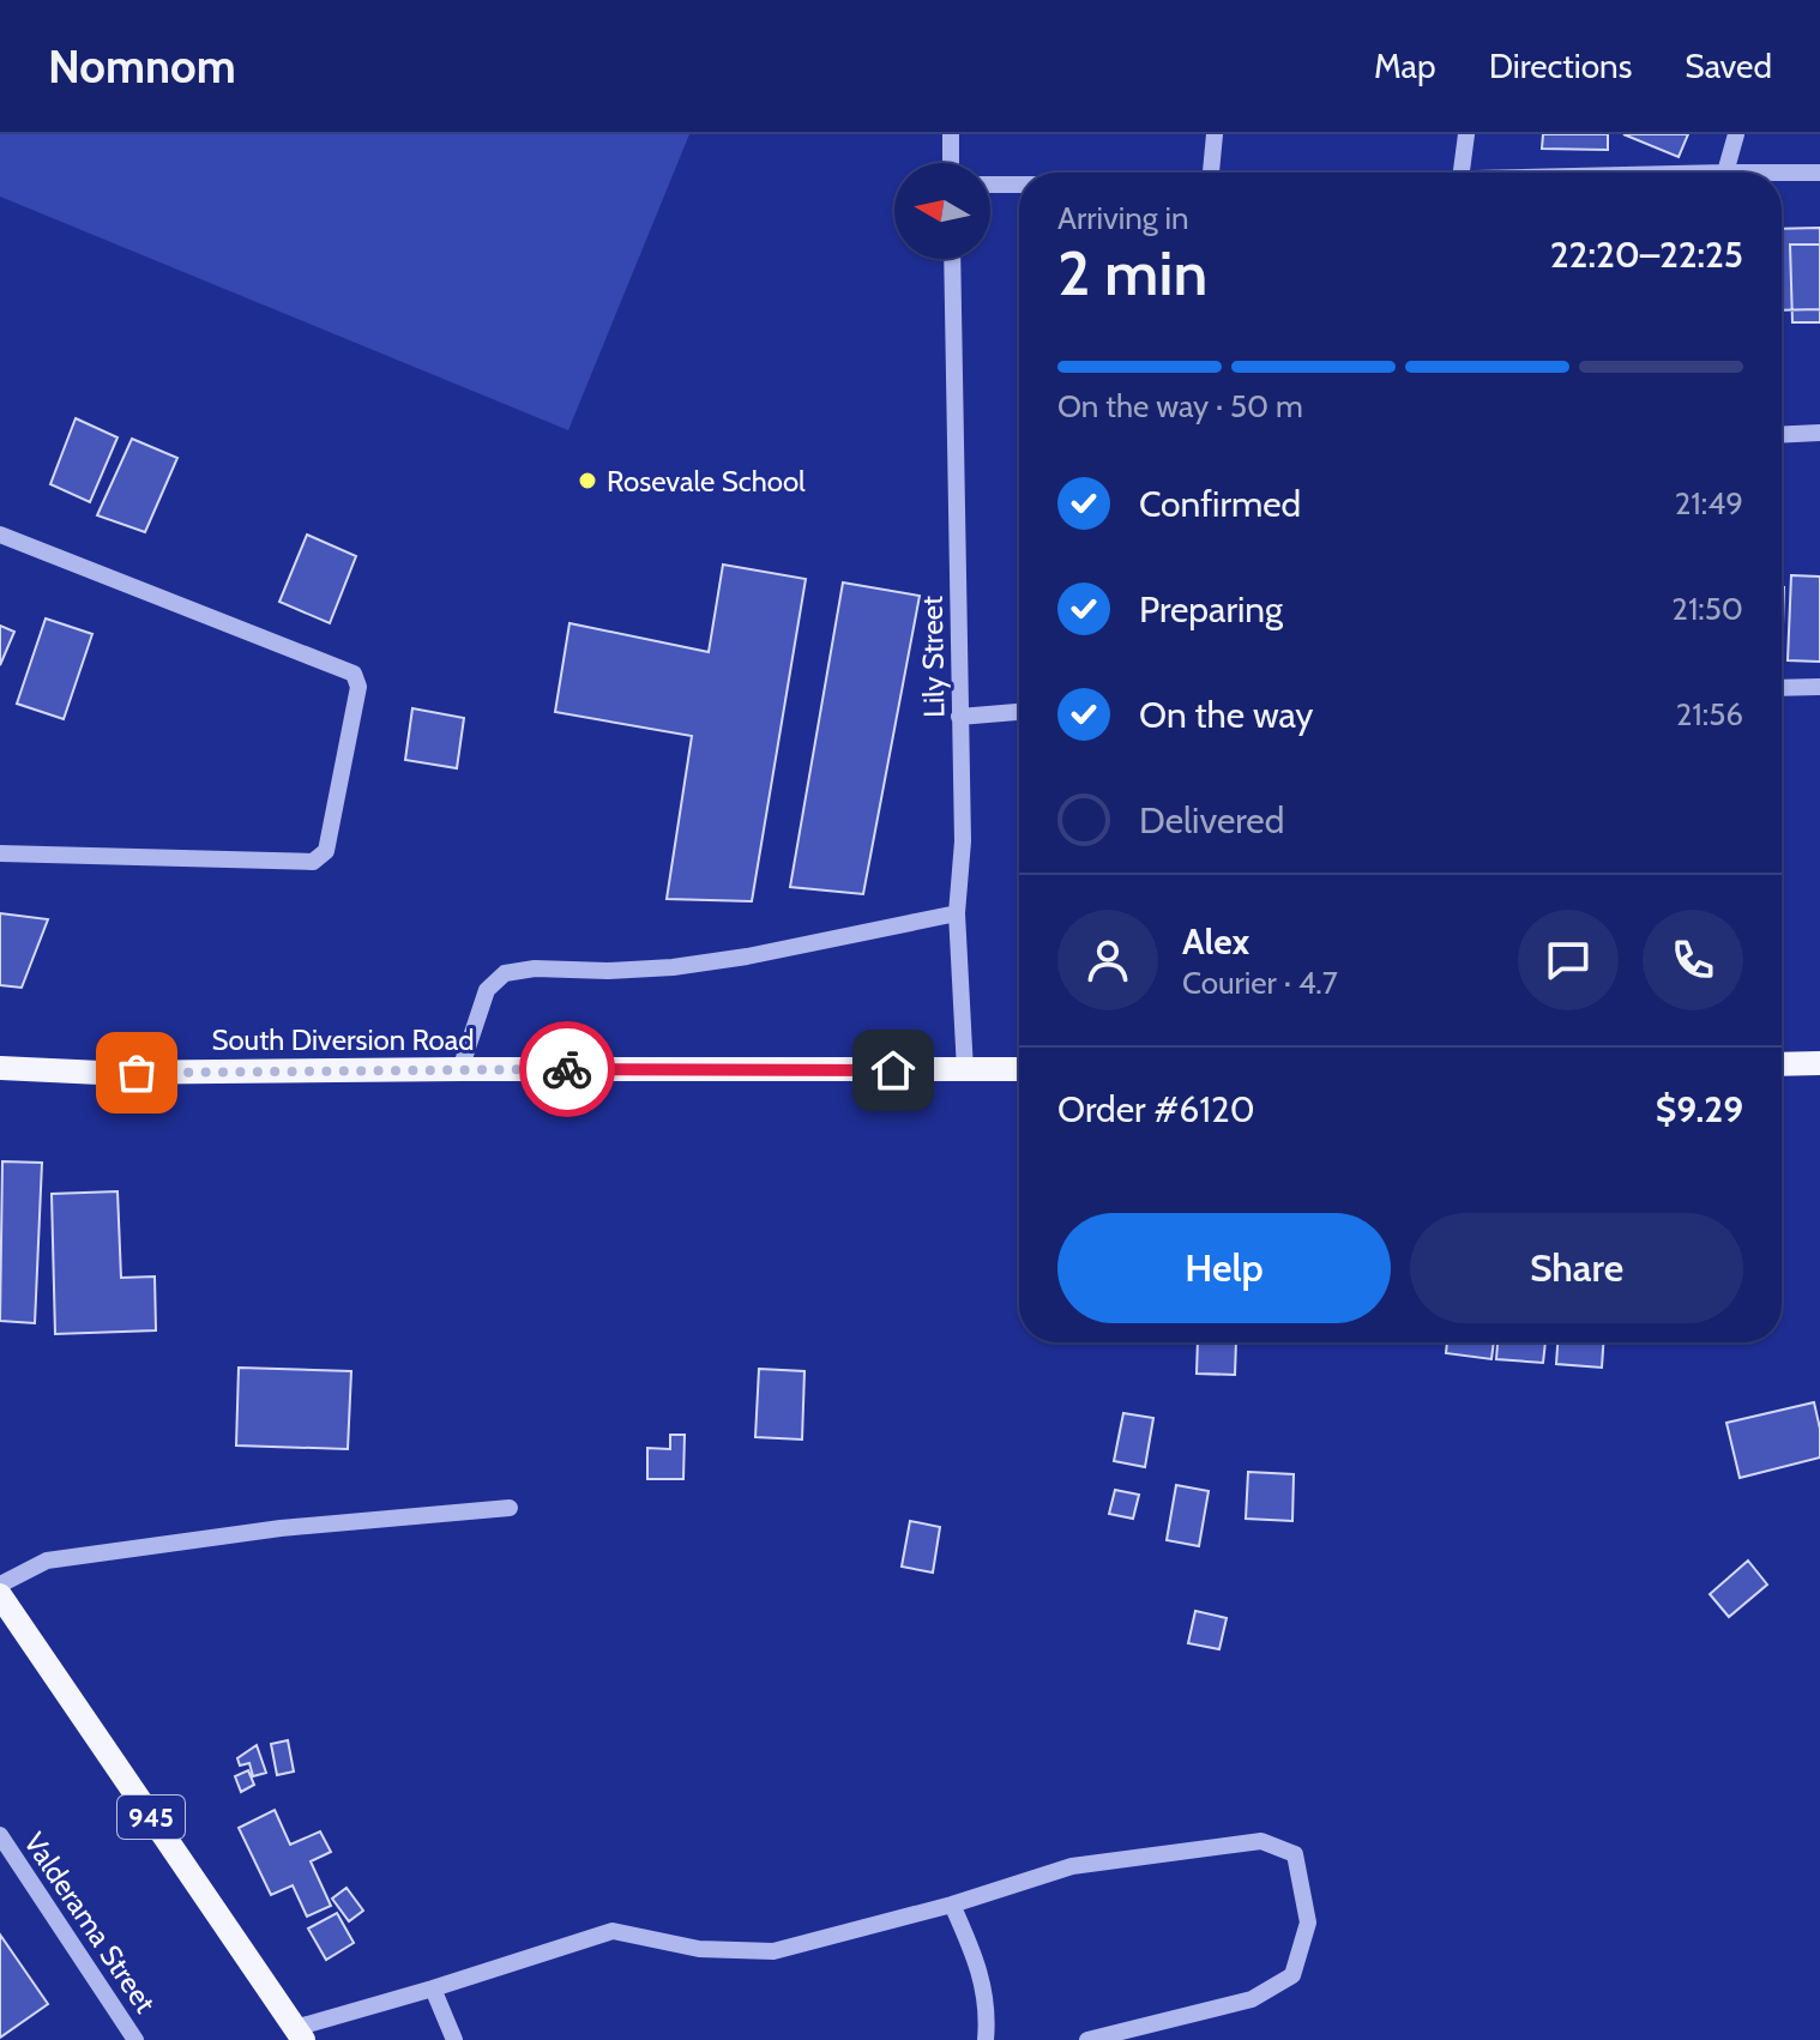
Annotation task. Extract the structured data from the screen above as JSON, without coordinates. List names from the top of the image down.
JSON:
{
  "streets": {
    "main road": ["South Diversion Road", "945"],
    "street": ["Lily Street", "Valderama Street"]
  },
  "crossings": [
    ["Lily Street", "South Diversion Road"]
  ],
  "places": ["Rosevale School"],
  "north": "left",
  "page": {
    "header": "Nomnom",
    "nav": ["Map", "Directions", "Saved"],
    "heading": ["2 min", "Arriving in", "22:20–22:25"],
    "panel": [
      "Alex",
      "Courier · 4.7",
      "Order #6120",
      "$9.29"
    ],
    "bar": "On the way · 50 m",
    "list": [
      ["Confirmed", "21:49"],
      ["Preparing", "21:50"],
      ["On the way", "21:56"],
      "Delivered"
    ],
    "buttons": ["Help", "Share"]
  }
}
